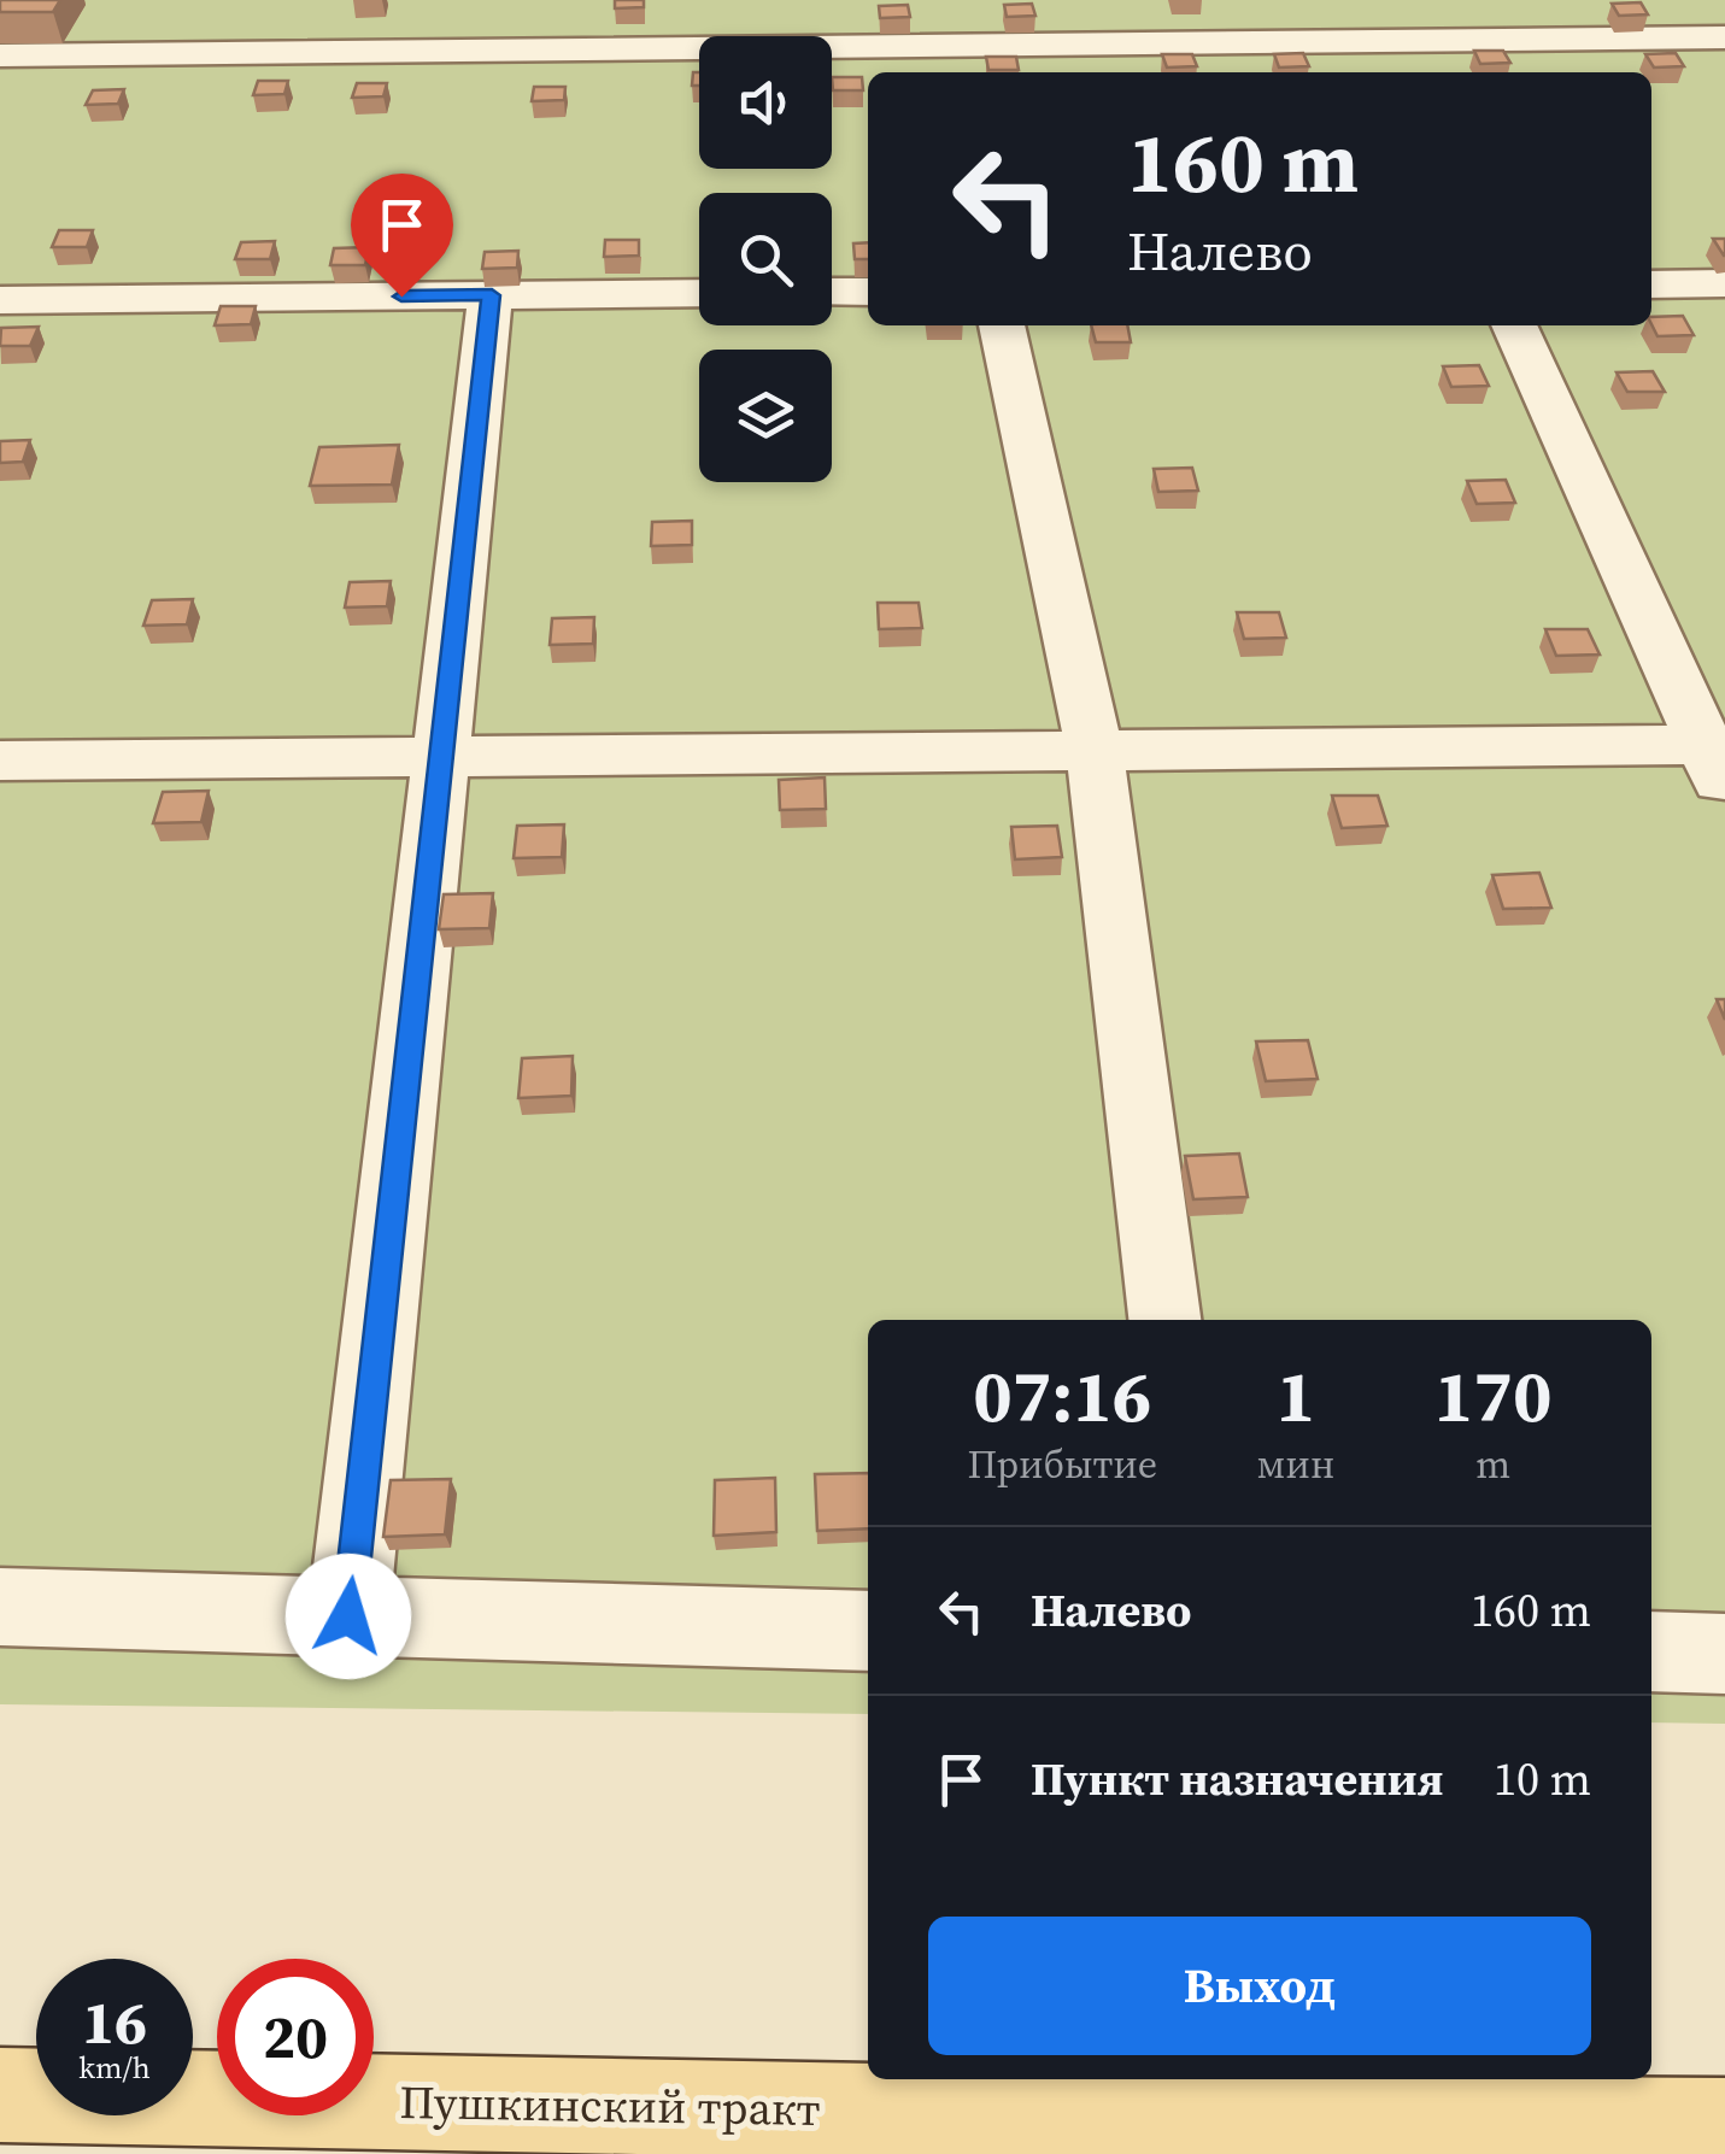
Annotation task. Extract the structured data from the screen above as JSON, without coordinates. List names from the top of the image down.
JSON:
{
  "streets": {
    "main road": ["Пушкинский тракт"]
  },
  "page": {
    "turn": ["160 m", "Налево"],
    "eta": [
      "07:16",
      "Прибытие",
      "1",
      "мин",
      "170",
      "m"
    ],
    "list": [
      {
        "name": "Налево",
        "value": "160 m"
      },
      {
        "name": "Пункт назначения",
        "value": "10 m"
      }
    ],
    "buttons": "Выход",
    "speed": "16 km/h",
    "limit": "20"
  }
}
